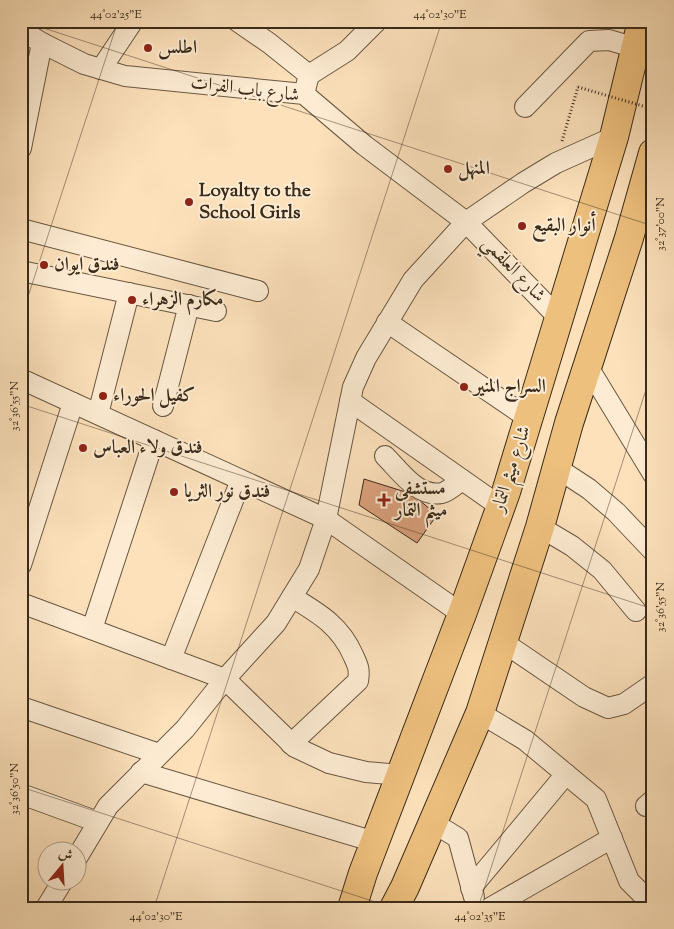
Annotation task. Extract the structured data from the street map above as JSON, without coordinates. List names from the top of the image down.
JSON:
{
  "streets": {
    "highway": ["شارع ميثم التمار"],
    "street": ["شارع باب الفرات", "شارع العلقمي"]
  },
  "crossings": [
    ["شارع باب الفرات", "شارع العلقمي"],
    ["شارع العلقمي", "شارع ميثم التمار"]
  ],
  "places": {
    "other": [
      "اطلس",
      "المنهل",
      "Loyalty to the School Girls",
      "أنوار البقيع",
      "فندق ايوان",
      "مكارم الزهراء",
      "السراج المنير",
      "كفيل الحوراء",
      "فندق ولاء العباس",
      "فندق نور الثريا"
    ],
    "health": ["مستشفى ميثم التمار"]
  },
  "north": "top",
  "coordinates": [
    "44°02'25\"E",
    "44°02'30\"E",
    "32°37'00\"N",
    "32°36'55\"N",
    "32°36'50\"N",
    "44°02'35\"E"
  ]
}
